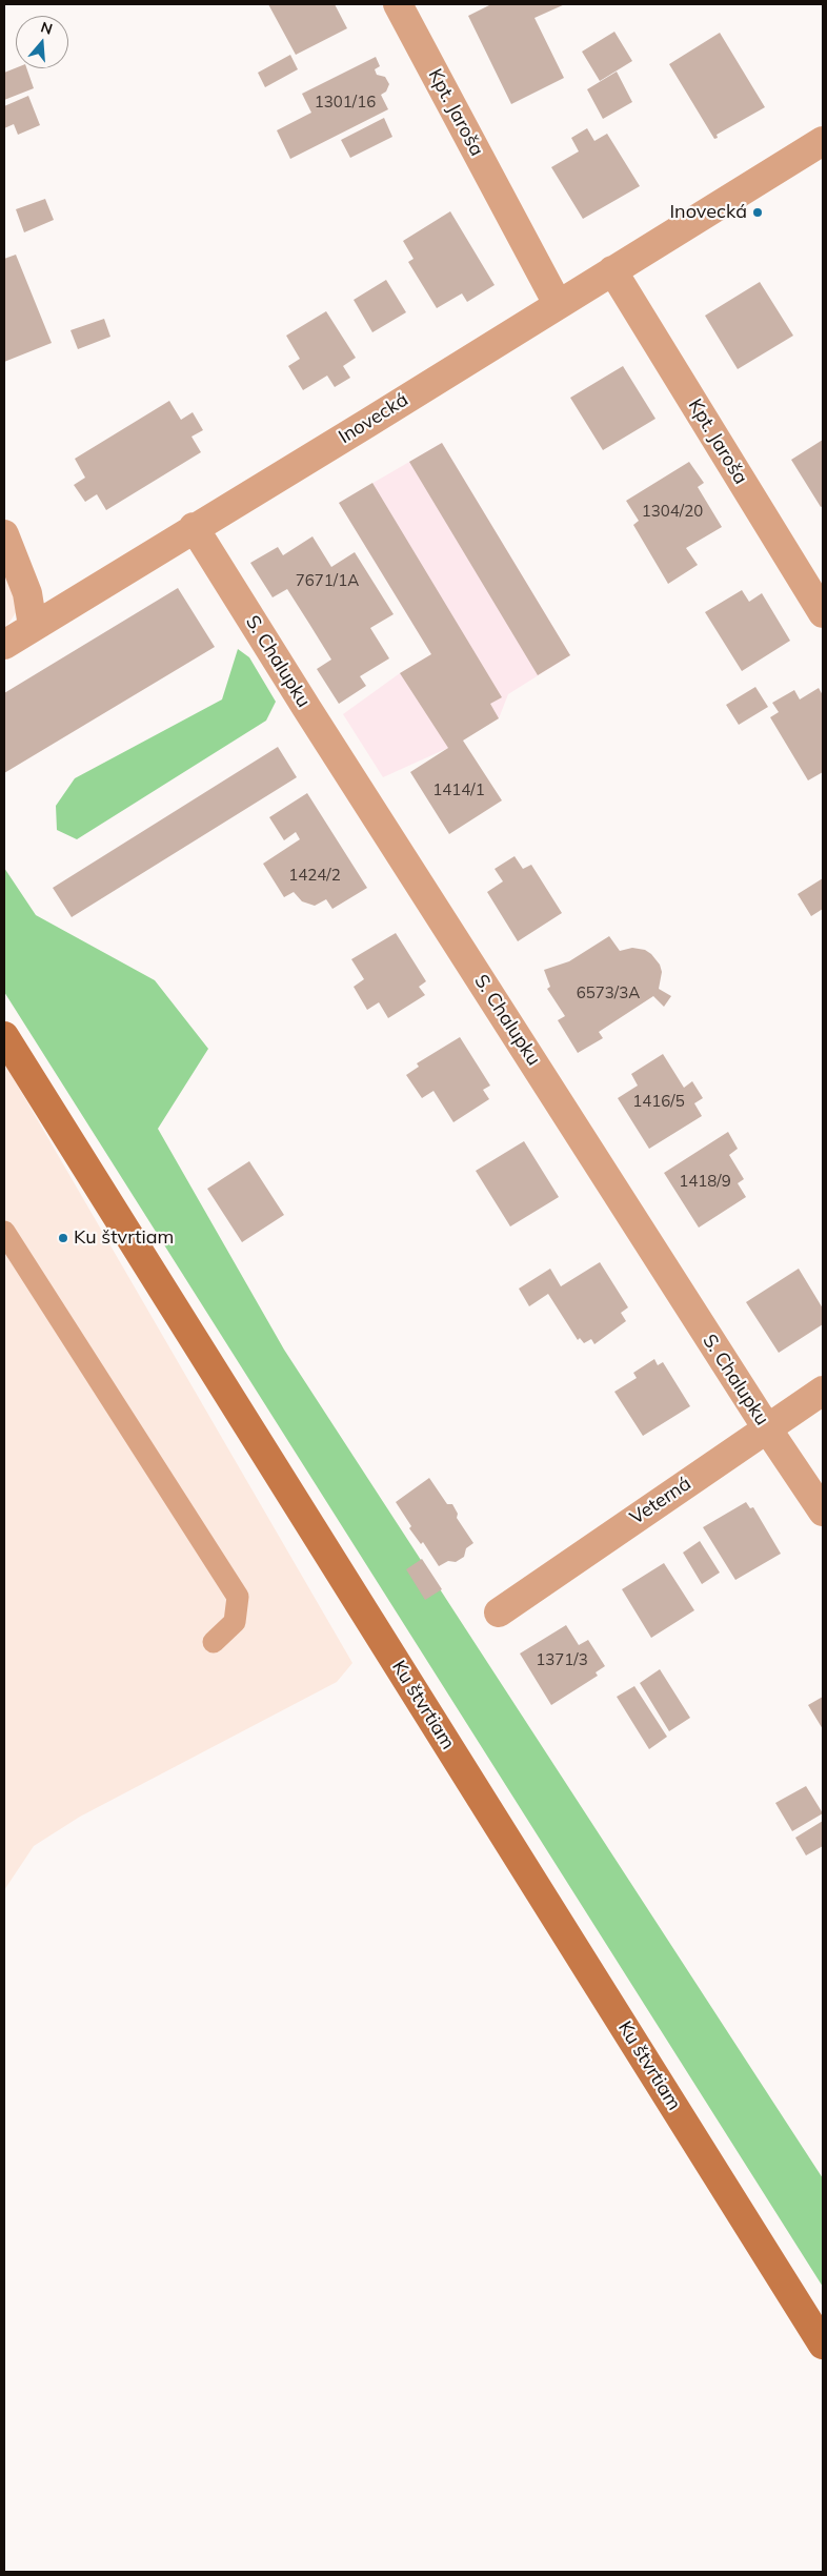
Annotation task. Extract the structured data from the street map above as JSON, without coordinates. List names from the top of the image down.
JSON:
{
  "streets": {
    "street": [
      "Kpt. Jaroša",
      "Inovecká",
      "S. Chalupku",
      "Veterná",
      "Ku štvrtiam"
    ]
  },
  "crossings": [
    ["Kpt. Jaroša", "Inovecká"],
    ["Inovecká", "S. Chalupku"],
    ["S. Chalupku", "Veterná"]
  ],
  "places": ["Inovecká", "Ku štvrtiam"],
  "house_numbers": [
    "1301/16",
    "1304/20",
    "7671/1A",
    "1414/1",
    "1424/2",
    "6573/3A",
    "1416/5",
    "1418/9",
    "1371/3"
  ],
  "north": "top"
}
